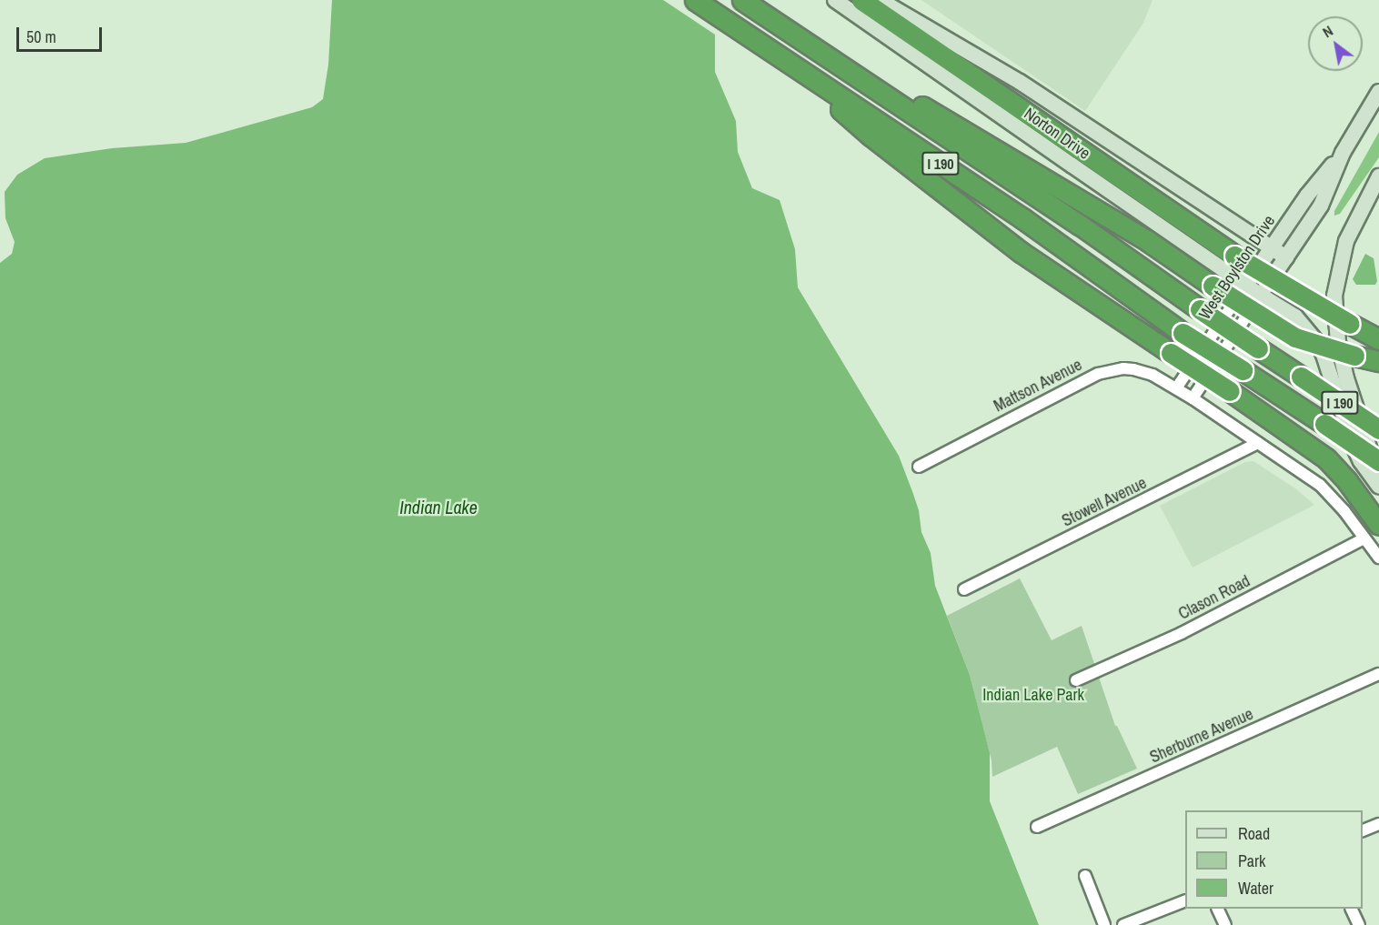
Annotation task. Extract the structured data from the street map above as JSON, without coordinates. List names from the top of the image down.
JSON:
{
  "streets": {
    "highway": ["I 190"],
    "main road": ["Norton Drive", "West Boylston Drive"],
    "street": [
      "Mattson Avenue",
      "Stowell Avenue",
      "Clason Road",
      "Sherburne Avenue"
    ]
  },
  "crossings": [
    ["Norton Drive", "West Boylston Drive"],
    ["West Boylston Drive", "Mattson Avenue"]
  ],
  "water": ["Indian Lake"],
  "parks": ["Indian Lake Park"],
  "legend": ["Road", "Park", "Water"],
  "scale_bar": "50 m",
  "north": "top left"
}
